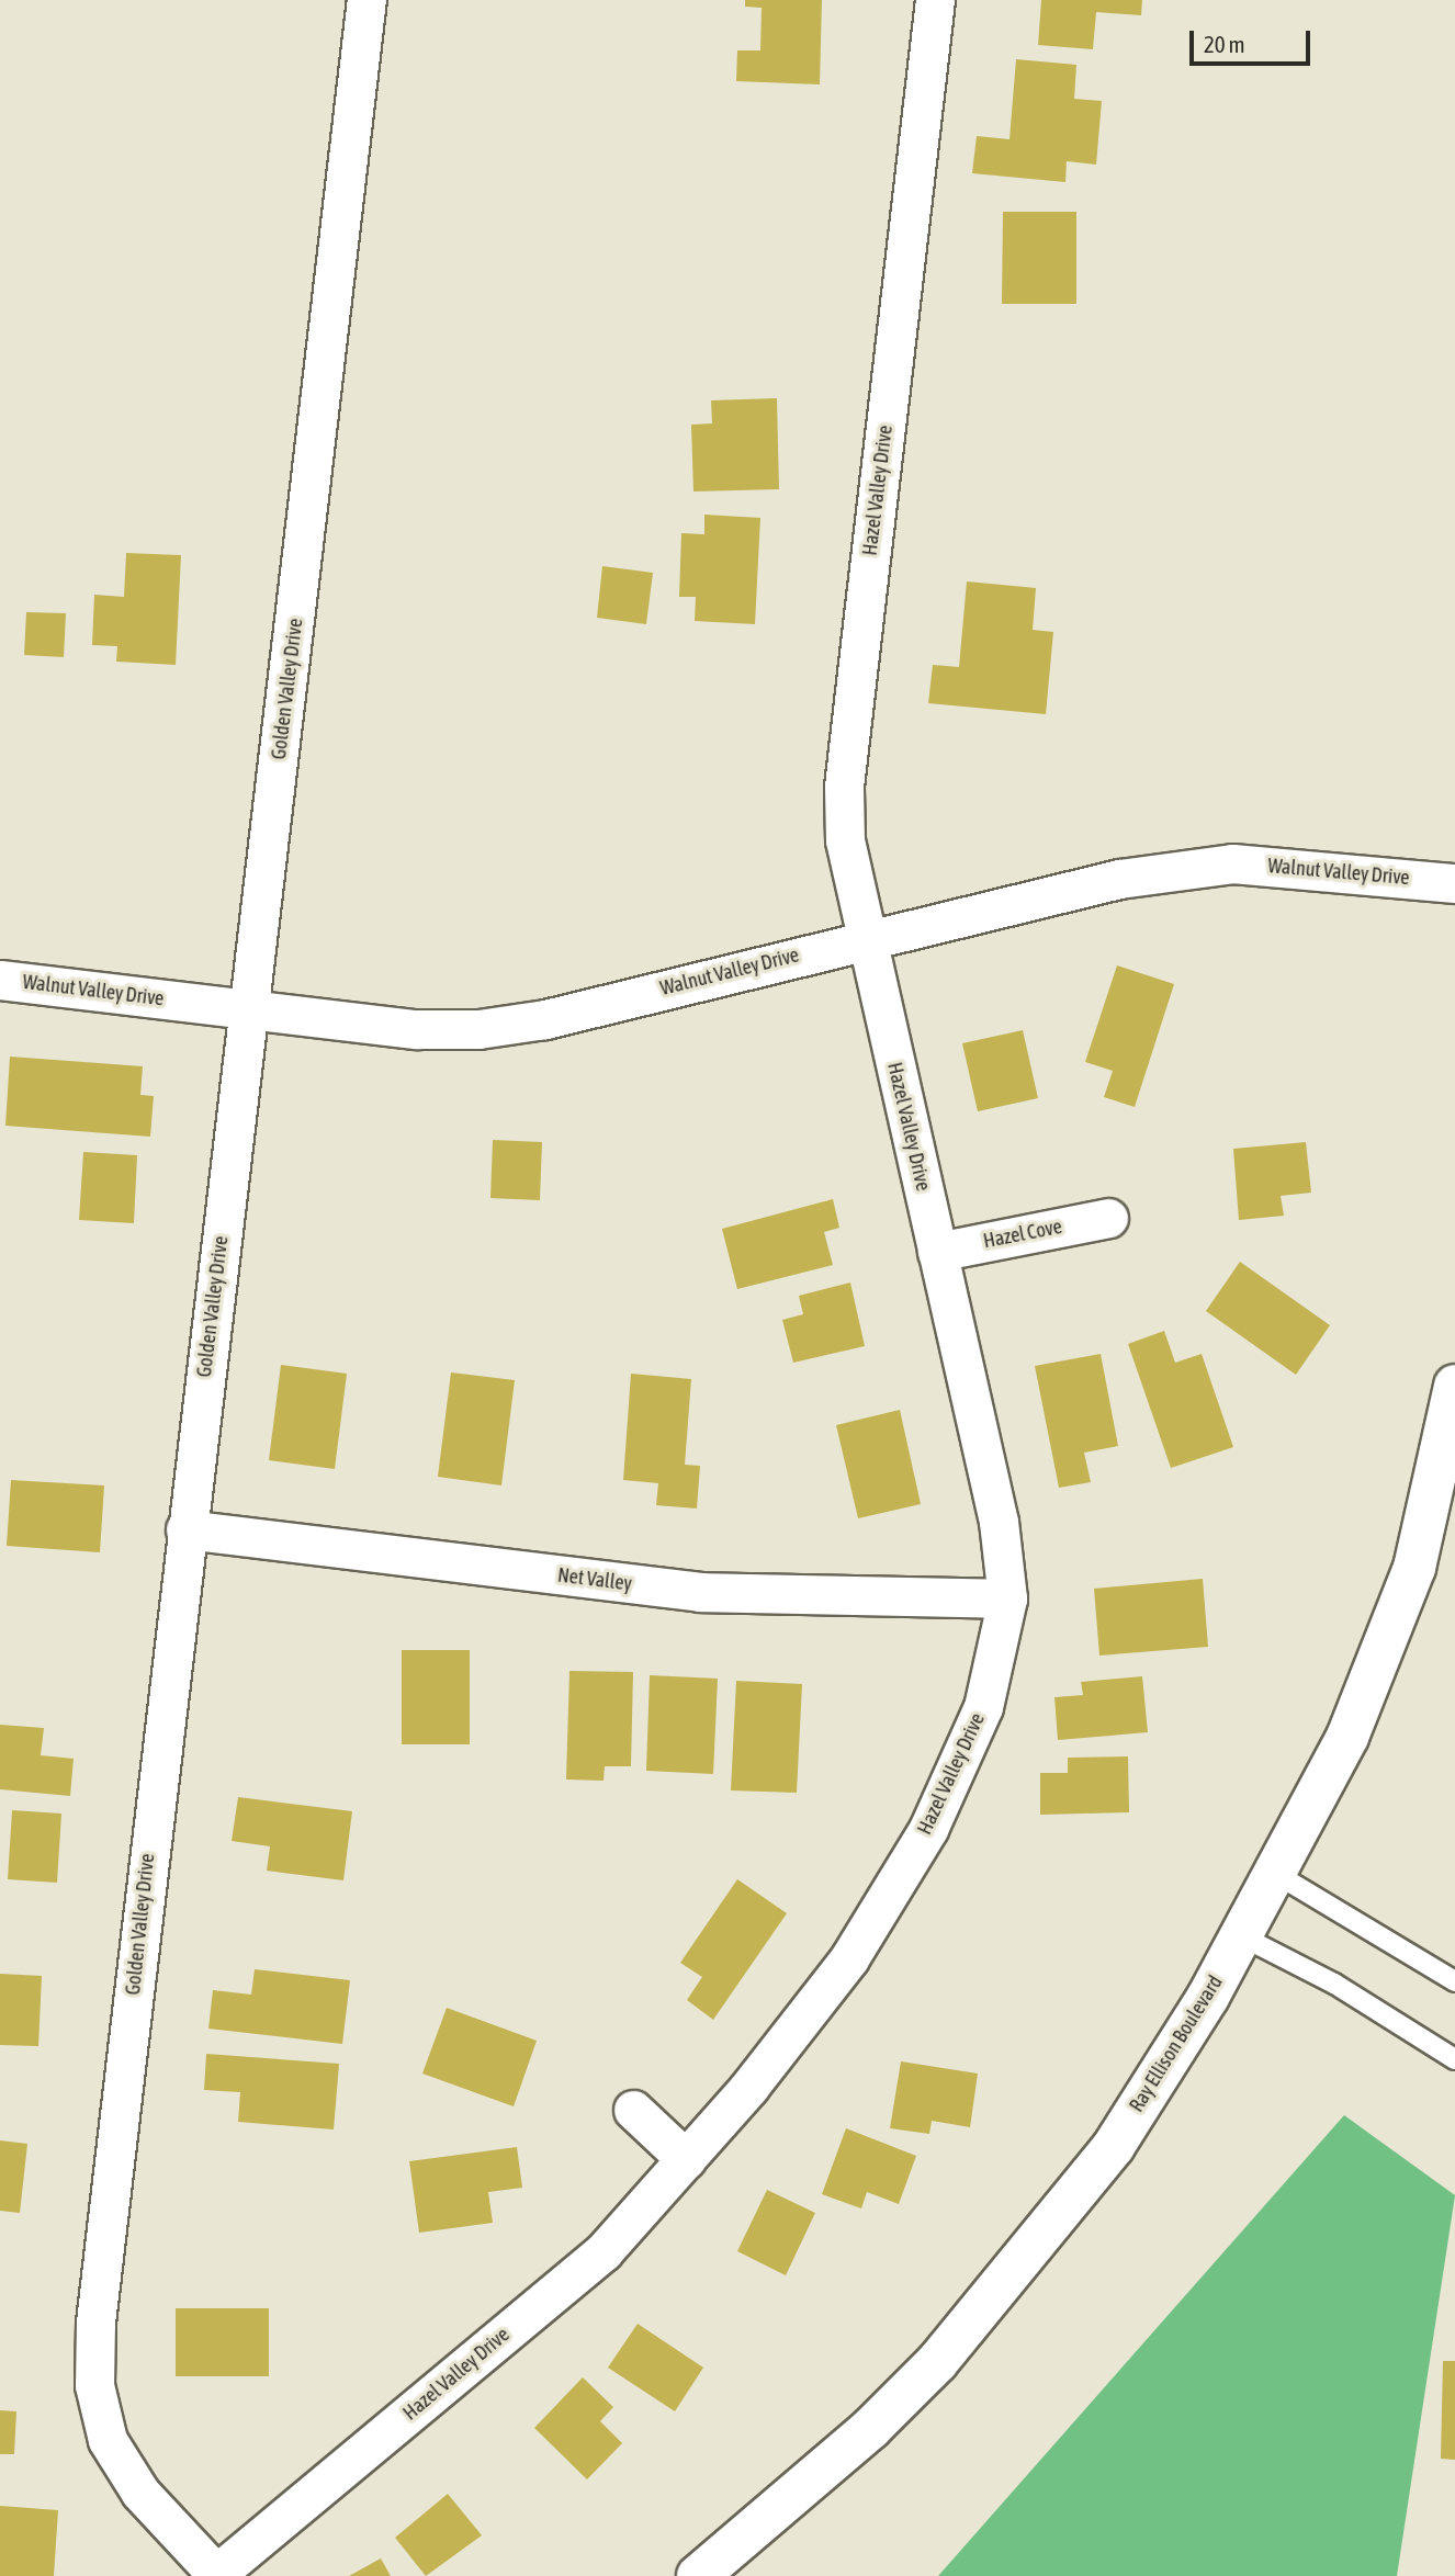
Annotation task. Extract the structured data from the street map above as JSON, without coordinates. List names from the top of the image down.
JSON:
{
  "streets": {
    "main road": ["Ray Ellison Boulevard"],
    "street": [
      "Hazel Valley Drive",
      "Golden Valley Drive",
      "Walnut Valley Drive",
      "Hazel Cove",
      "Net Valley"
    ]
  },
  "crossings": [
    ["Hazel Valley Drive", "Golden Valley Drive"],
    ["Hazel Valley Drive", "Walnut Valley Drive"],
    ["Hazel Valley Drive", "Hazel Cove"],
    ["Hazel Valley Drive", "Net Valley"],
    ["Golden Valley Drive", "Walnut Valley Drive"],
    ["Golden Valley Drive", "Net Valley"]
  ],
  "scale_bar": "20 m"
}
